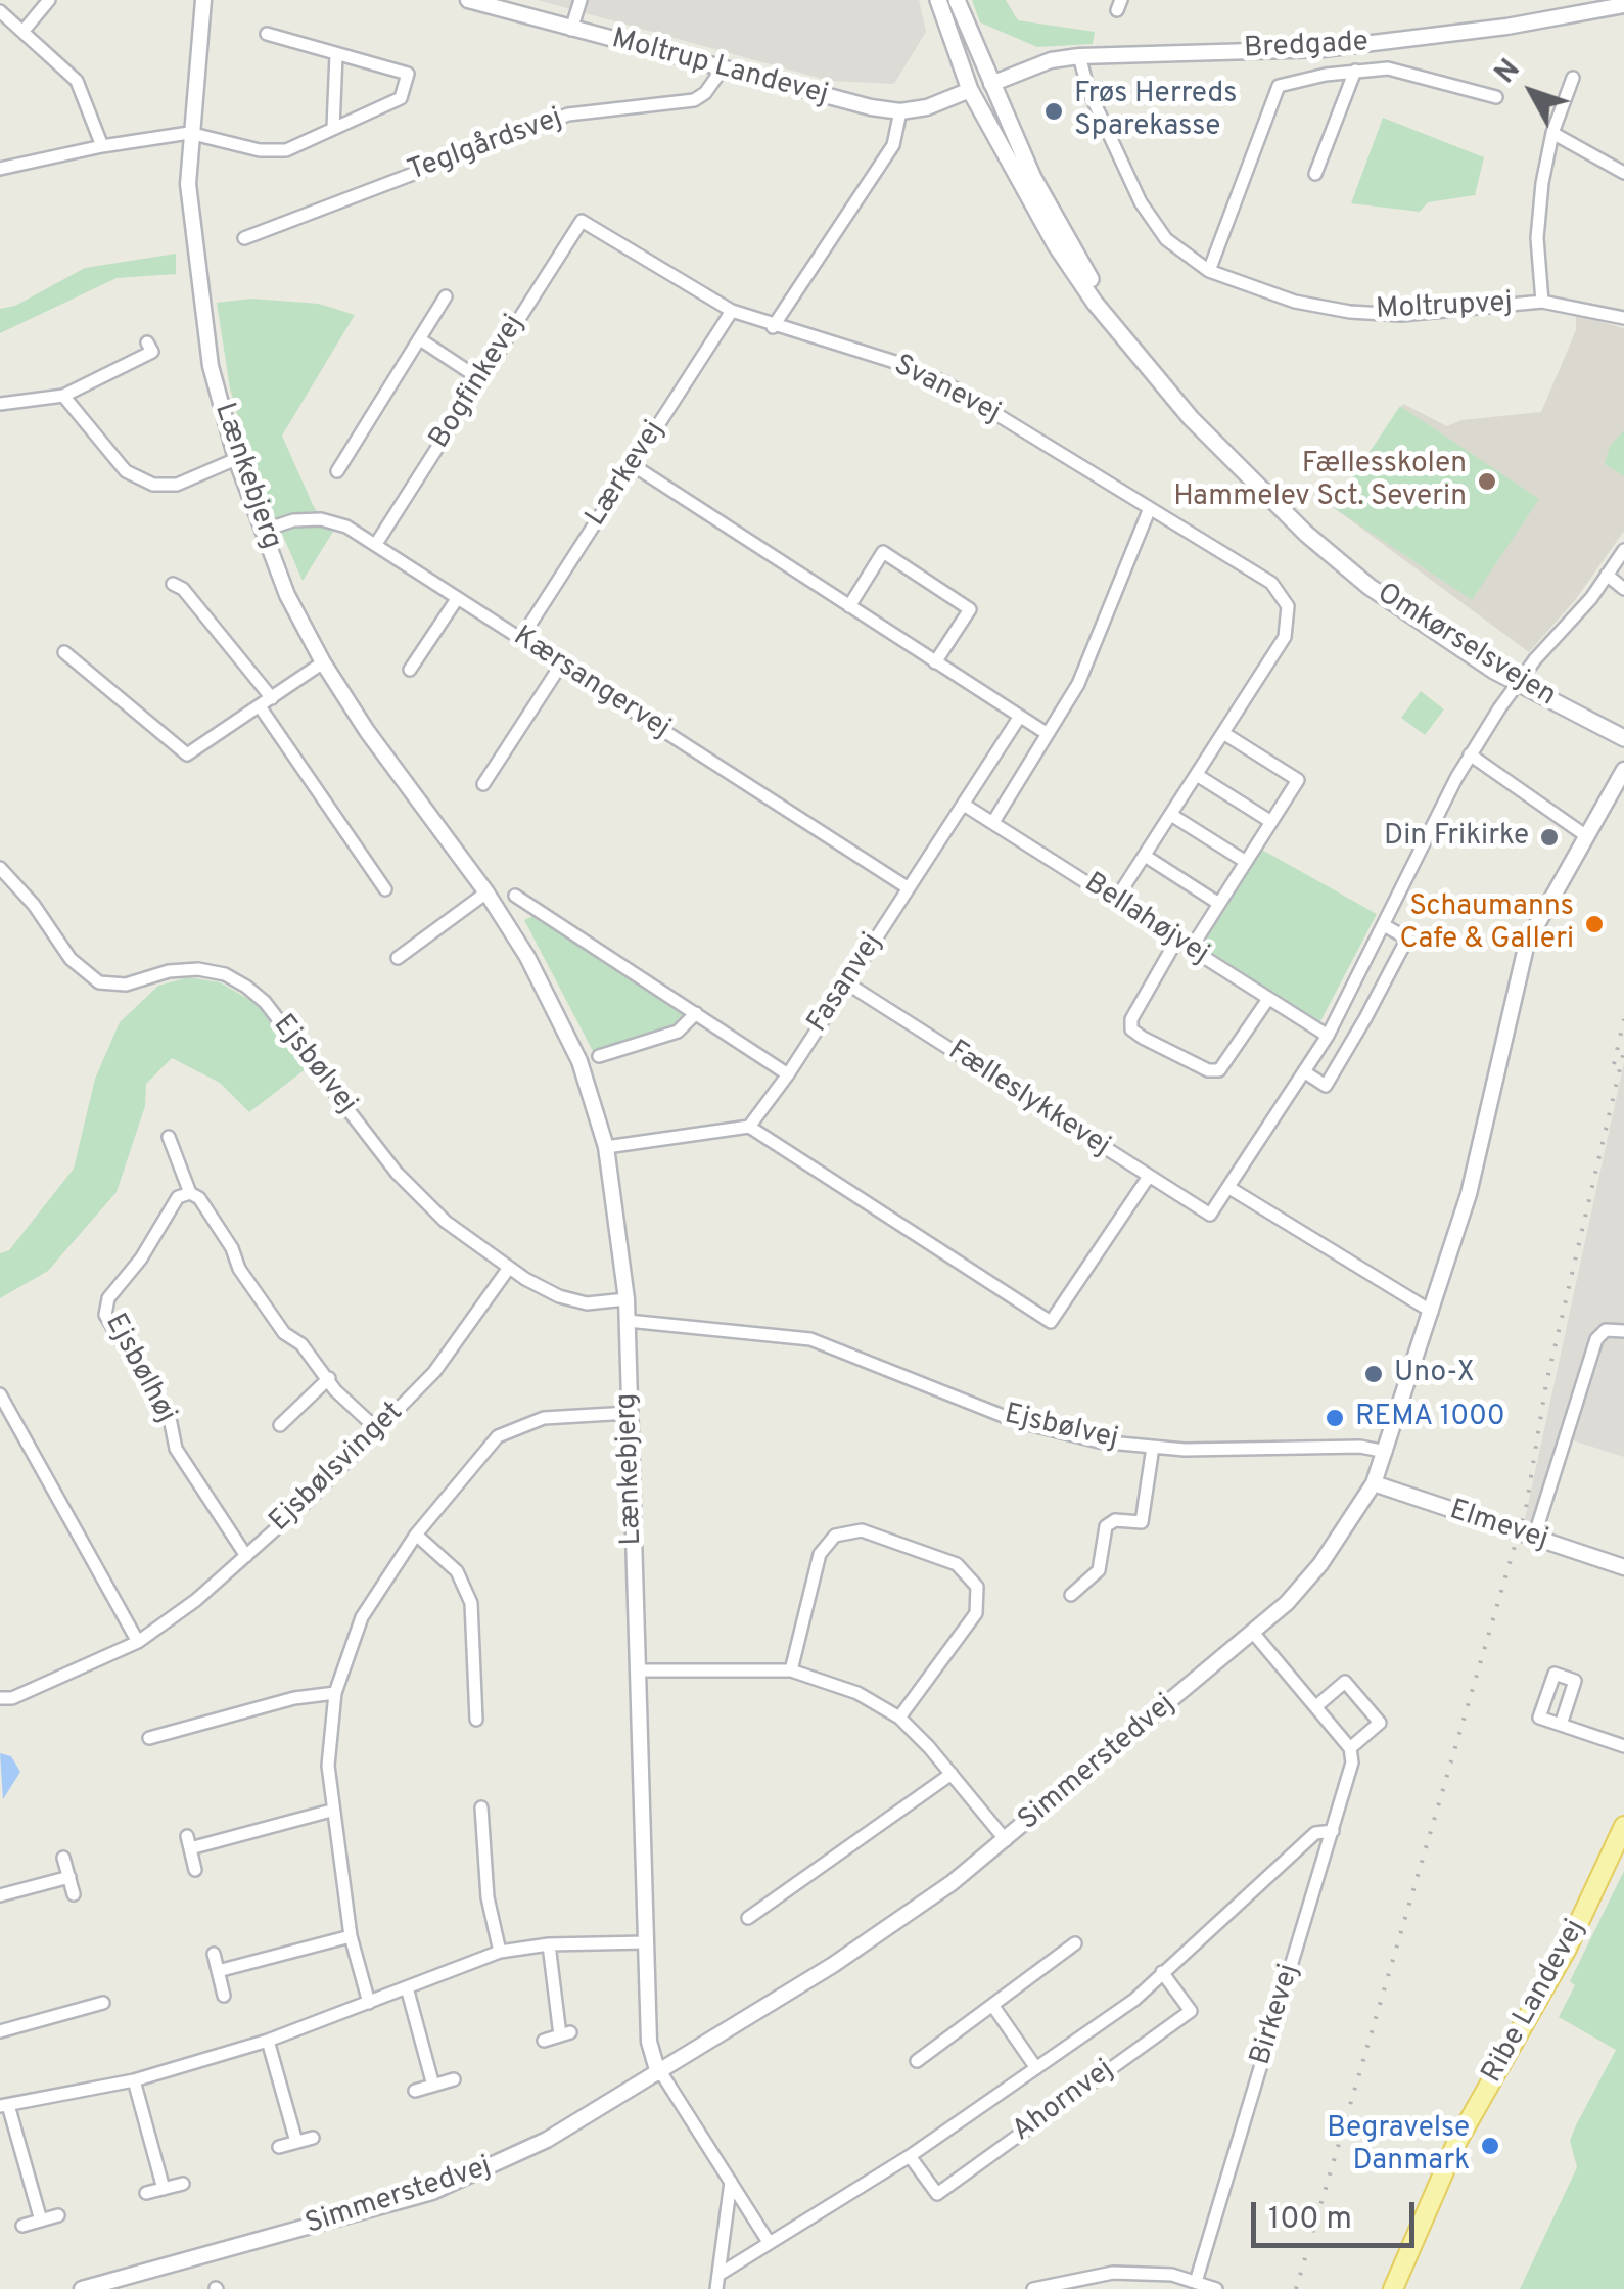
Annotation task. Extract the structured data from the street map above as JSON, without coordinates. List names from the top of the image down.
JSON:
{
  "streets": {
    "main road": ["Omkørselsvejen", "Ribe Landevej"],
    "street": [
      "Bredgade",
      "Moltrup Landevej",
      "Teglgårdsvej",
      "Moltrupvej",
      "Bogfinkevej",
      "Svanevej",
      "Lærkevej",
      "Lænkebjerg",
      "Kærsangervej",
      "Bellahøjvej",
      "Fasanvej",
      "Ejsbølvej",
      "Fælleslykkevej",
      "Ejsbølhøj",
      "Ejsbølsvinget",
      "Elmevej",
      "Simmerstedvej",
      "Birkevej",
      "Ahornvej"
    ]
  },
  "crossings": [
    ["Bredgade", "Moltrupvej"],
    ["Bredgade", "Omkørselsvejen"],
    ["Moltrup Landevej", "Teglgårdsvej"],
    ["Moltrup Landevej", "Omkørselsvejen"],
    ["Bogfinkevej", "Svanevej"],
    ["Bogfinkevej", "Kærsangervej"],
    ["Svanevej", "Lærkevej"],
    ["Lærkevej", "Kærsangervej"],
    ["Lænkebjerg", "Kærsangervej"],
    ["Lænkebjerg", "Ejsbølvej"],
    ["Lænkebjerg", "Simmerstedvej"],
    ["Kærsangervej", "Fasanvej"],
    ["Bellahøjvej", "Fasanvej"],
    ["Fasanvej", "Fælleslykkevej"],
    ["Ejsbølvej", "Ejsbølsvinget"],
    ["Ejsbølvej", "Simmerstedvej"],
    ["Ejsbølhøj", "Ejsbølsvinget"],
    ["Elmevej", "Simmerstedvej"],
    ["Birkevej", "Ahornvej"]
  ],
  "places": [
    "Frøs Herreds Sparekasse",
    "Fællesskolen Hammelev Sct. Severin",
    "Din Frikirke",
    "Schaumanns Cafe & Galleri",
    "Uno-X",
    "REMA 1000",
    "Begravelse Danmark"
  ],
  "scale_bar": "100 m",
  "north": "top left"
}
